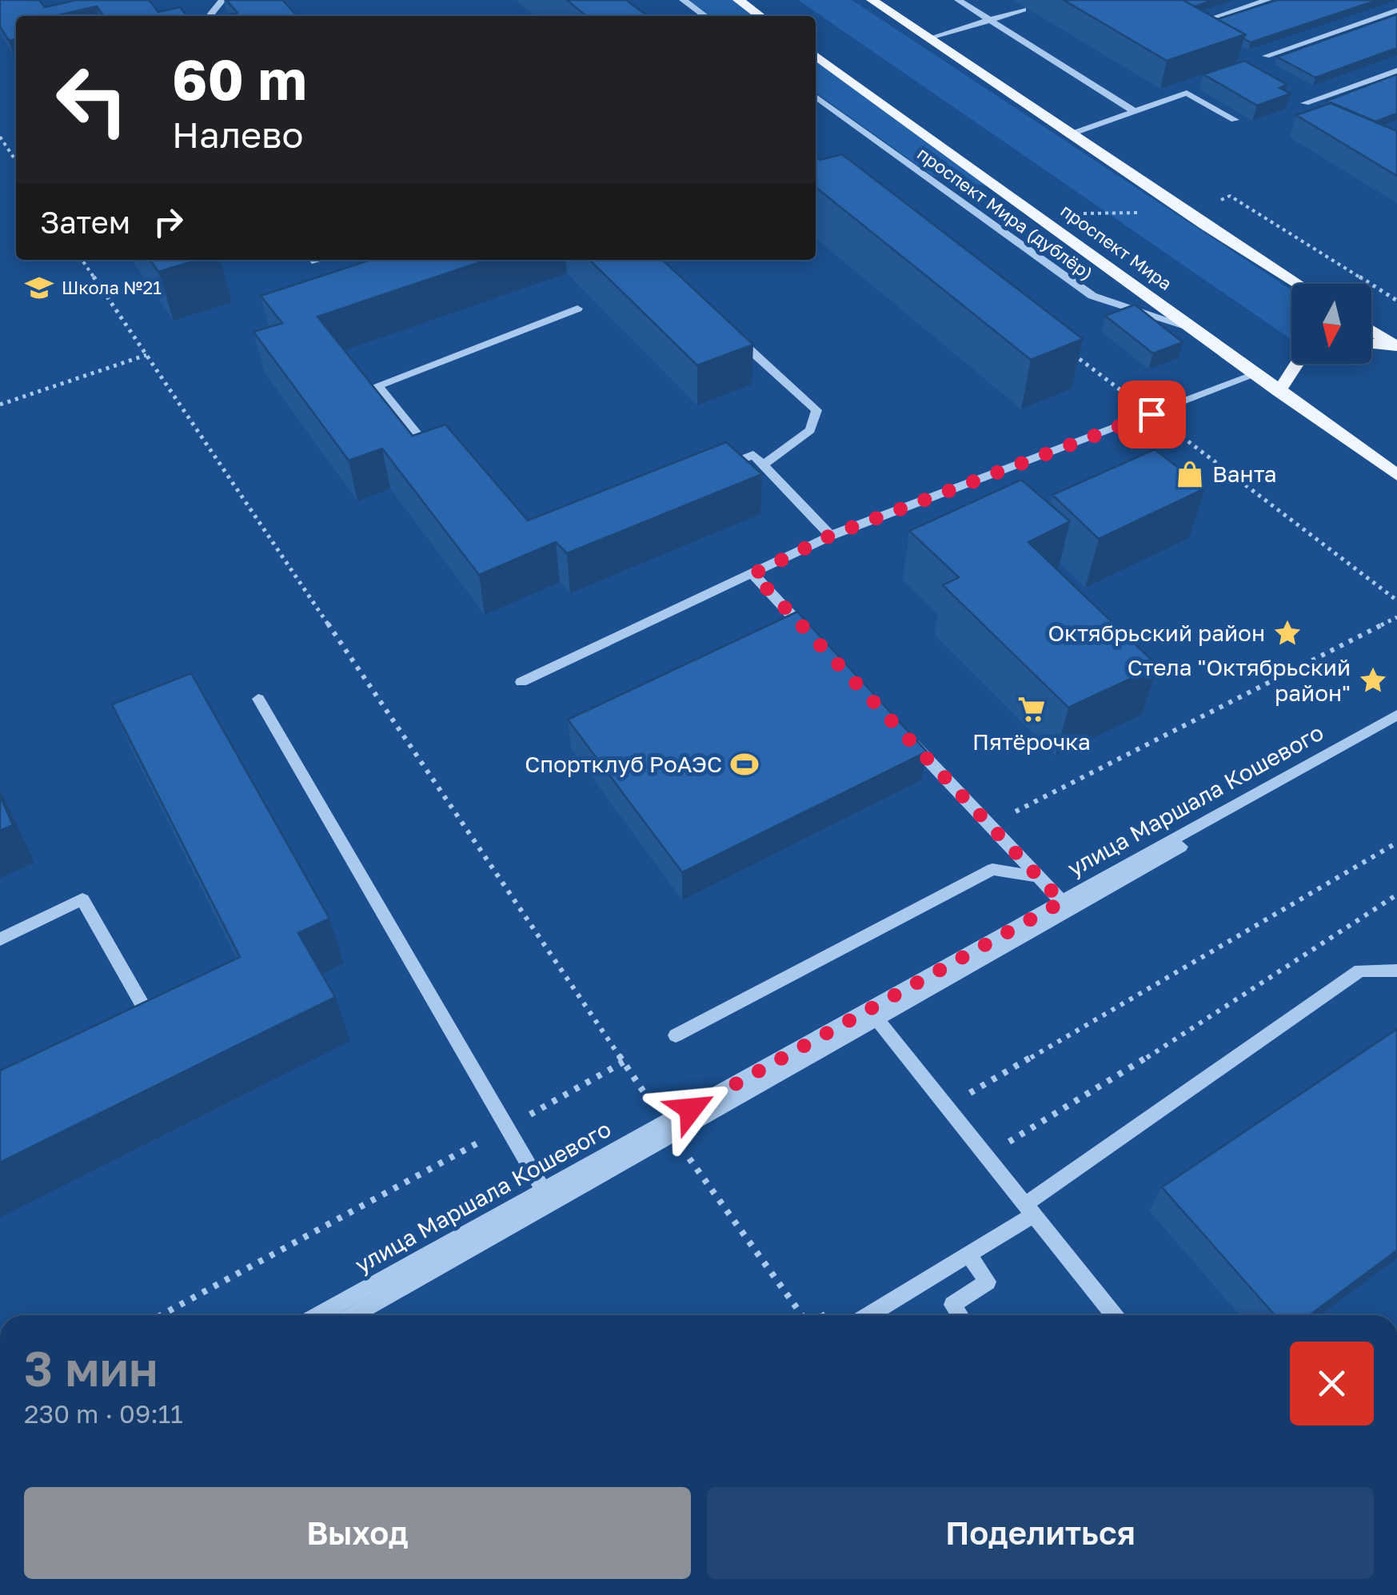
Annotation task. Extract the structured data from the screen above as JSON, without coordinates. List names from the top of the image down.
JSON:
{
  "streets": {
    "main road": ["проспект Мира"],
    "street": ["проспект Мира (дублёр)", "улица Маршала Кошевого"]
  },
  "crossings": [
    ["проспект Мира (дублёр)", "проспект Мира"]
  ],
  "places": {
    "school or university": ["Школа №21"],
    "shop": ["Ванта"],
    "place": ["Октябрьский район", "Стела \"Октябрьский район\""],
    "supermarket": ["Пятёрочка"],
    "sports": ["Спортклуб РоАЭС"]
  },
  "north": "bottom",
  "page": {
    "turn": ["60 m", "Налево"],
    "then": "Затем",
    "heading": ["3 мин", "230 m · 09:11"],
    "buttons": ["Выход", "Поделиться"]
  }
}
